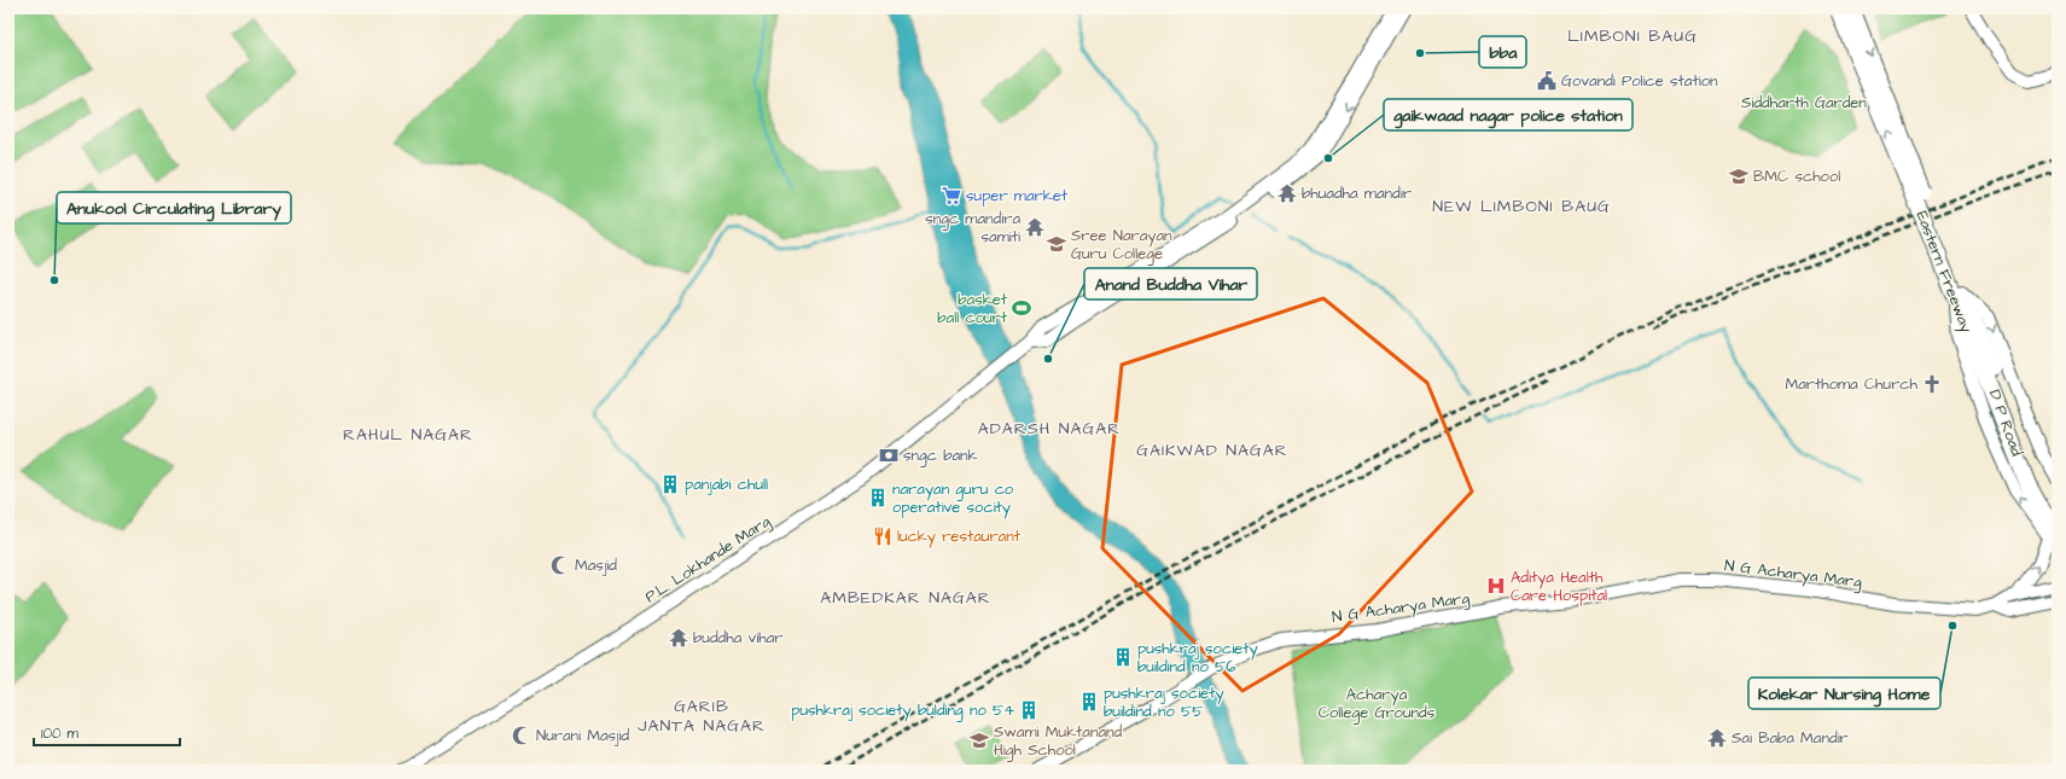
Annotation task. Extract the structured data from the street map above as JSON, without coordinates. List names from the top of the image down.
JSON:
{
  "streets": {
    "highway": ["Eastern Freeway"],
    "main road": ["D P Road", "P.L. Lokhande Marg", "N G Acharya Marg"]
  },
  "crossings": [
    ["Eastern Freeway", "D P Road"]
  ],
  "districts": [
    "LIMBONI BAUG",
    "NEW LIMBONI BAUG",
    "ADARSH NAGAR",
    "RAHUL NAGAR",
    "GAIKWAD NAGAR",
    "AMBEDKAR NAGAR",
    "GARIB JANTA NAGAR"
  ],
  "parks": ["Siddharth Garden", "Acharya College Grounds"],
  "places": {
    "other": [
      "bba",
      "gaikwaad nagar police station",
      "Anukool Circulating Library",
      "Anand Buddha Vihar",
      "Kolekar Nursing Home"
    ],
    "public building": ["Govandi Police station"],
    "school or university": ["BMC school", "Sree Narayan Guru College", "Swami Muktanand High School"],
    "temple": [
      "bhuadha mandir",
      "sngc mandira samiti",
      "buddha vihar",
      "Sai Baba Mandir"
    ],
    "supermarket": ["super market"],
    "sports": ["basket ball court"],
    "church": ["Marthoma Church"],
    "bank": ["sngc bank"],
    "building": [
      "panjabi chull",
      "narayan guru co operative socity",
      "pushkraj society buildind no 56",
      "pushkraj society buildind no 55",
      "pushkraj society bulding no 54"
    ],
    "restaurant": ["lucky restaurant"],
    "mosque": ["Masjid", "Nurani Masjid"],
    "hospital": ["Aditya Health Care Hospital"]
  },
  "scale_bar": "100 m"
}
